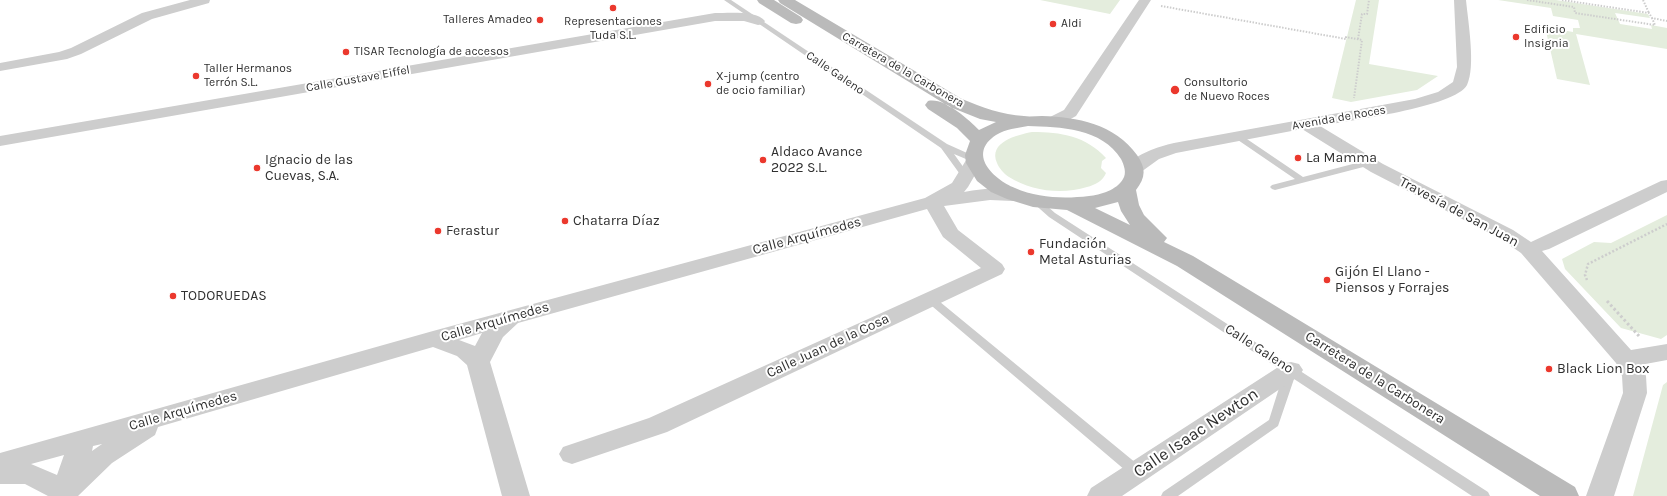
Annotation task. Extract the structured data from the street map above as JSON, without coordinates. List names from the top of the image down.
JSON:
{
  "streets": {
    "street": [
      "Carretera de la Carbonera",
      "Calle Gustave Eiffel",
      "Avenida de Roces",
      "Travesía de San Juan",
      "Calle Arquímedes",
      "Calle Juan de la Cosa",
      "Calle Isaac Newton"
    ],
    "lane": ["Calle Galeno"]
  },
  "crossings": [
    ["Calle Galeno", "Calle Gustave Eiffel"],
    ["Calle Galeno", "Calle Arquímedes"],
    ["Calle Galeno", "Calle Isaac Newton"],
    ["Avenida de Roces", "Travesía de San Juan"],
    ["Calle Arquímedes", "Calle Juan de la Cosa"]
  ],
  "places": [
    "Representaciones Tuda S.L.",
    "Talleres Amadeo",
    "Aldi",
    "Edificio Insignia",
    "TISAR Tecnología de accesos",
    "Taller Hermanos Terrón S.L.",
    "X-jump (centro de ocio familiar)",
    "Consultorio de Nuevo Roces",
    "La Mamma",
    "Aldaco Avance 2022 S.L.",
    "Ignacio de las Cuevas, S.A.",
    "Chatarra Díaz",
    "Ferastur",
    "Fundación Metal Asturias",
    "Gijón El Llano - Piensos y Forrajes",
    "TODORUEDAS",
    "Black Lion Box"
  ]
}
